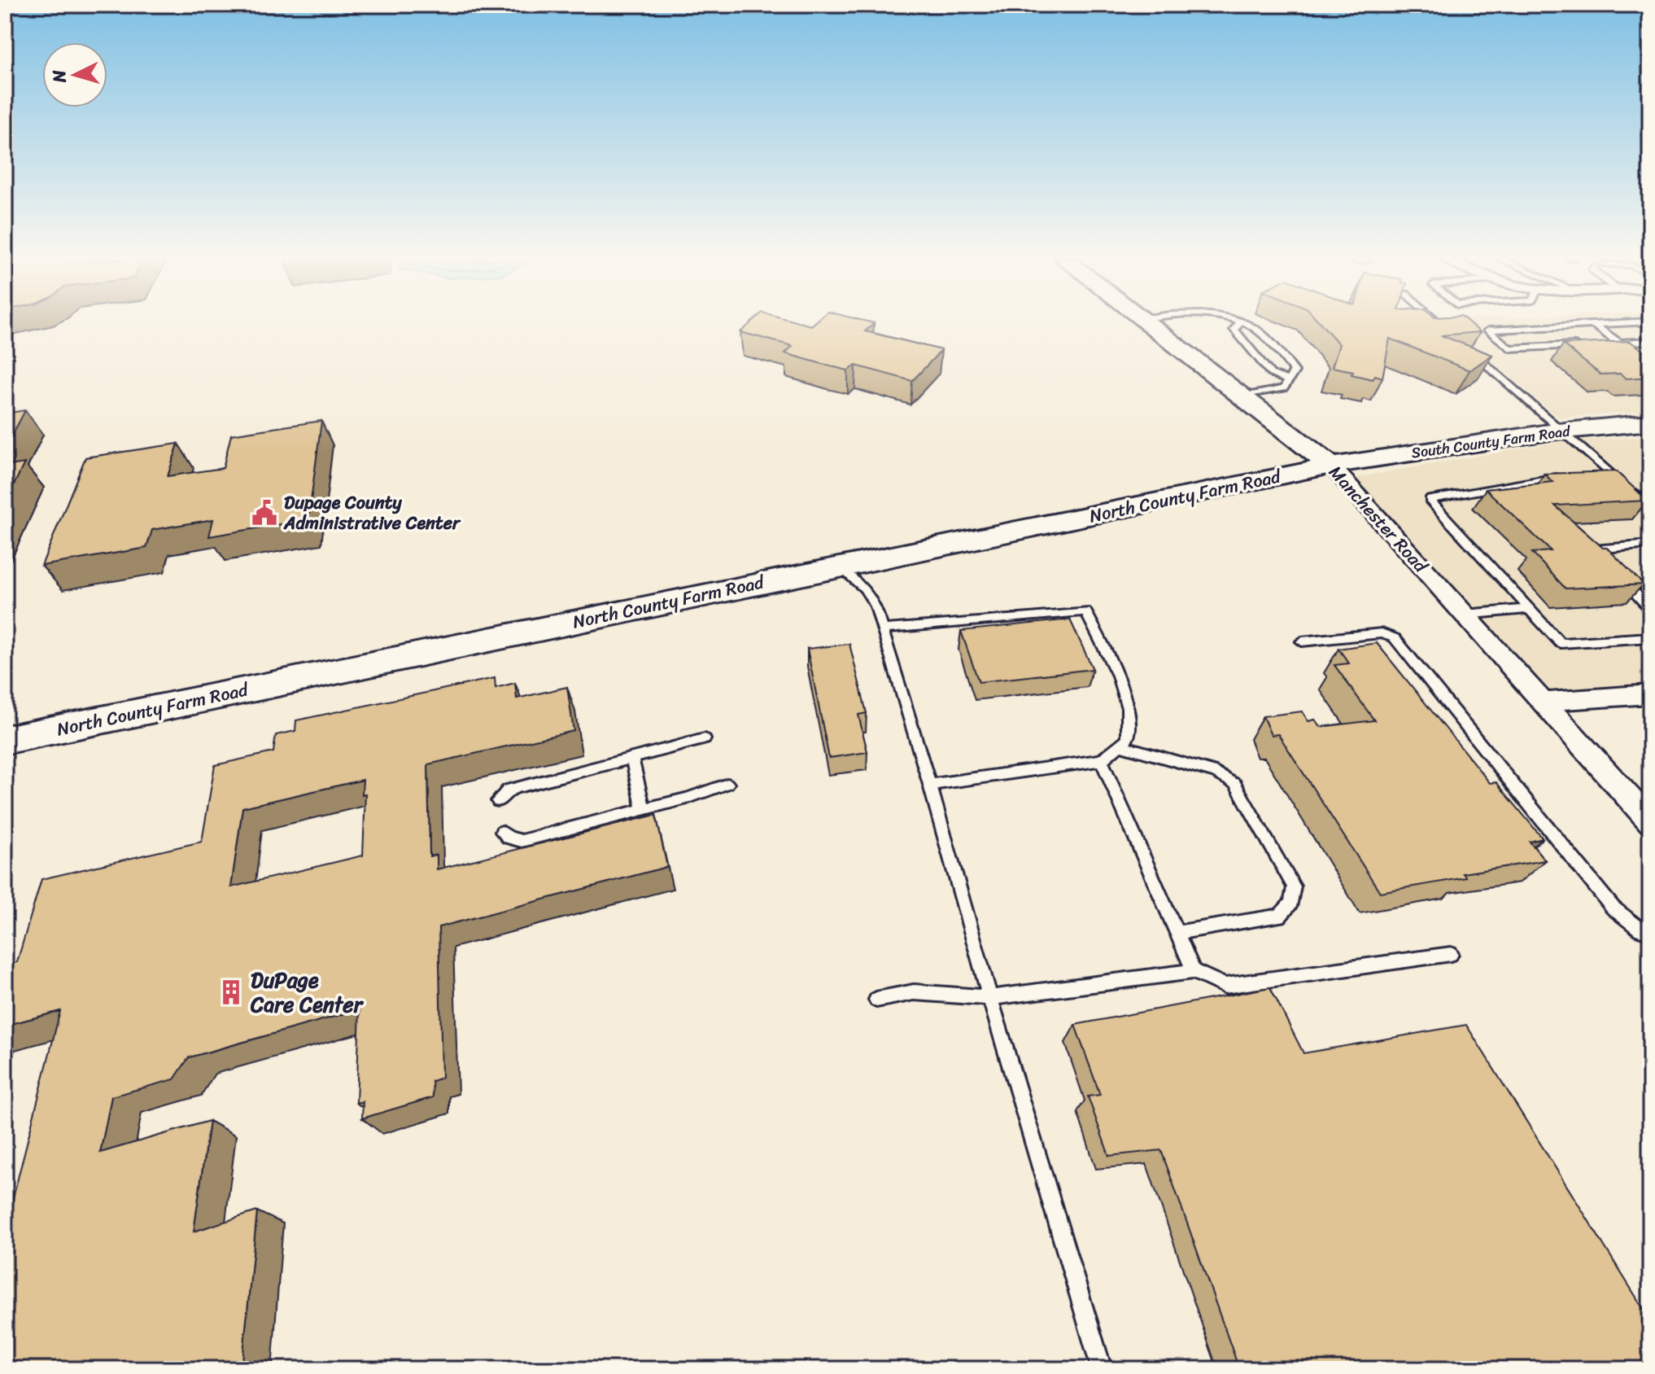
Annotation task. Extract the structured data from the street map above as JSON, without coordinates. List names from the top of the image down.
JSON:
{
  "streets": {
    "main road": ["South County Farm Road", "North County Farm Road", "Manchester Road"]
  },
  "crossings": [
    ["South County Farm Road", "North County Farm Road"],
    ["South County Farm Road", "Manchester Road"],
    ["North County Farm Road", "Manchester Road"]
  ],
  "places": {
    "public building": ["Dupage County Administrative Center"],
    "building": ["DuPage Care Center"]
  },
  "north": "left"
}
